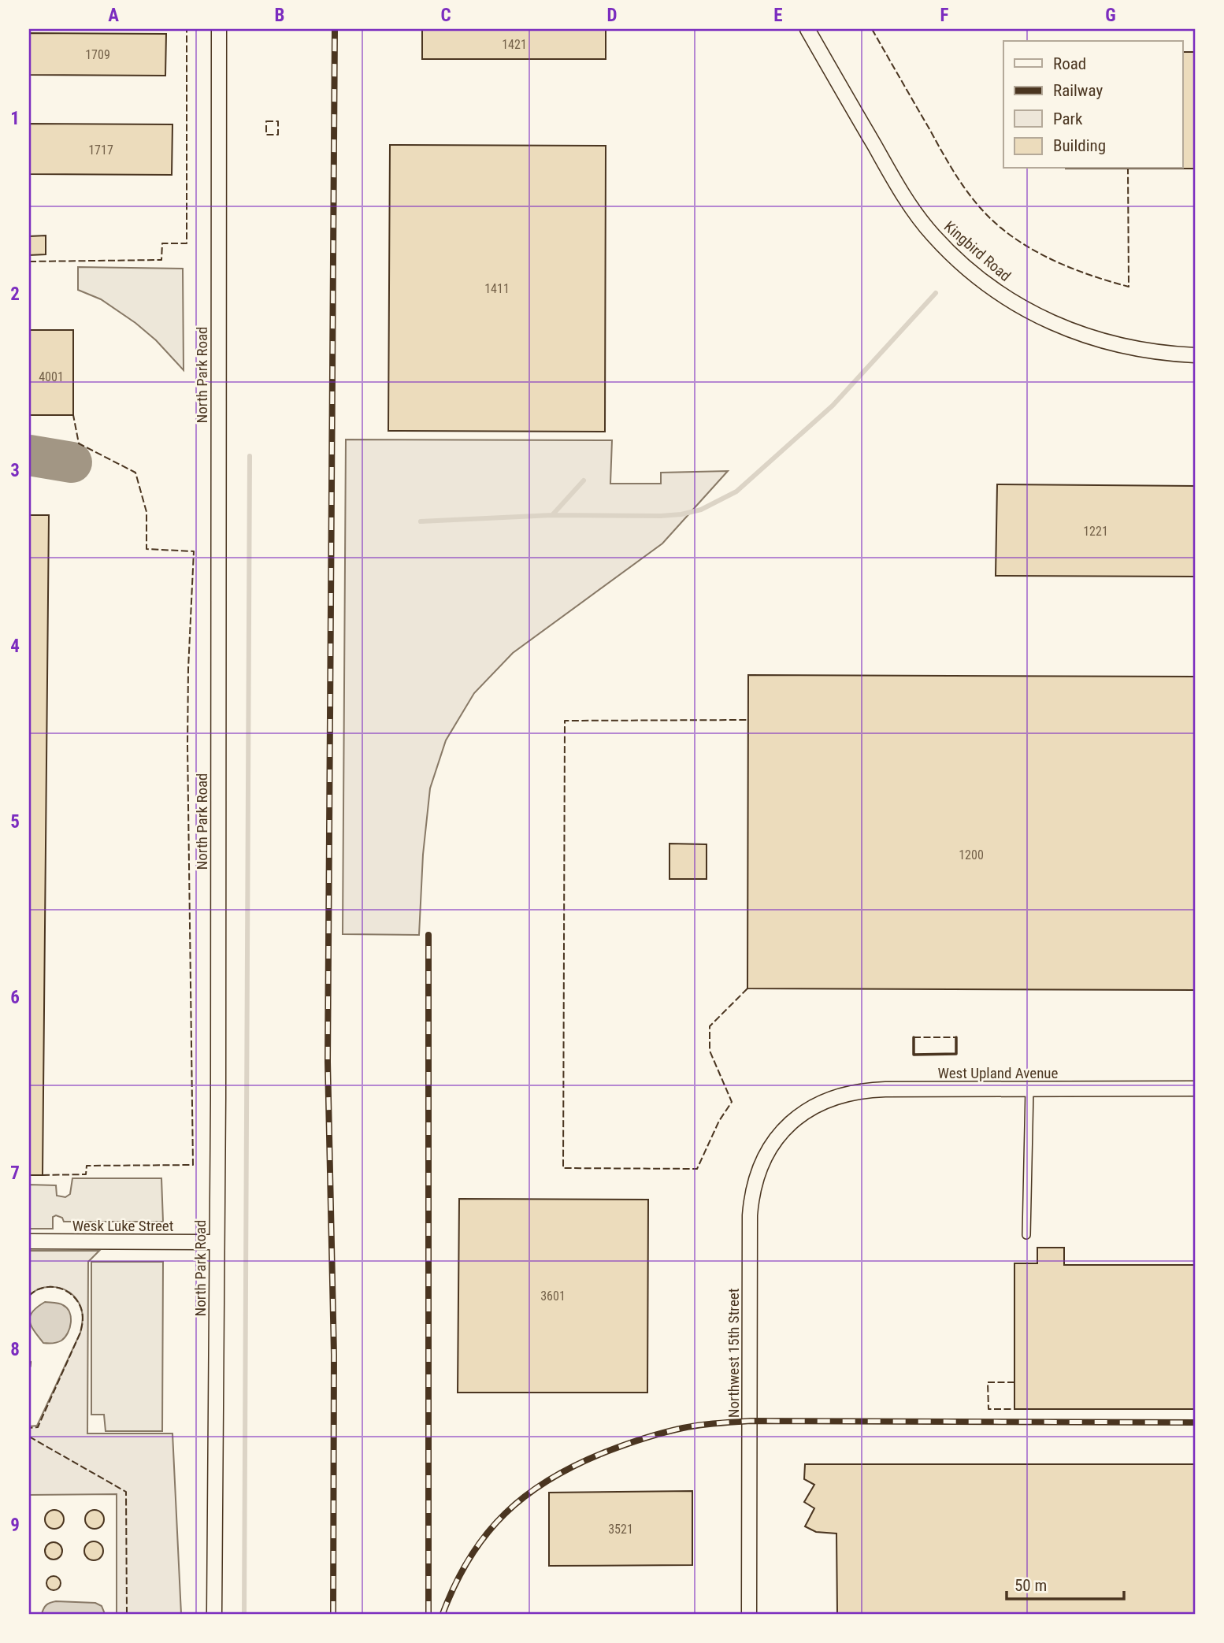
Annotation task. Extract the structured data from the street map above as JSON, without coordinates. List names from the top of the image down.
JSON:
{
  "streets": {
    "street": [
      "Kingbird Road",
      "North Park Road",
      "West Upland Avenue",
      "Wesk Luke Street",
      "Northwest 15th Street"
    ]
  },
  "crossings": [
    ["North Park Road", "Wesk Luke Street"],
    ["West Upland Avenue", "Northwest 15th Street"]
  ],
  "house_numbers": [
    "1421",
    "1709",
    "1717",
    "1411",
    "4001",
    "1221",
    "1200",
    "3601",
    "3521"
  ],
  "legend": [
    "Road",
    "Railway",
    "Park",
    "Building"
  ],
  "scale_bar": "50 m",
  "grid": {
    "columns": [
      "A",
      "B",
      "C",
      "D",
      "E",
      "F",
      "G"
    ],
    "rows": [
      "1",
      "2",
      "3",
      "4",
      "5",
      "6",
      "7",
      "8",
      "9"
    ]
  }
}
